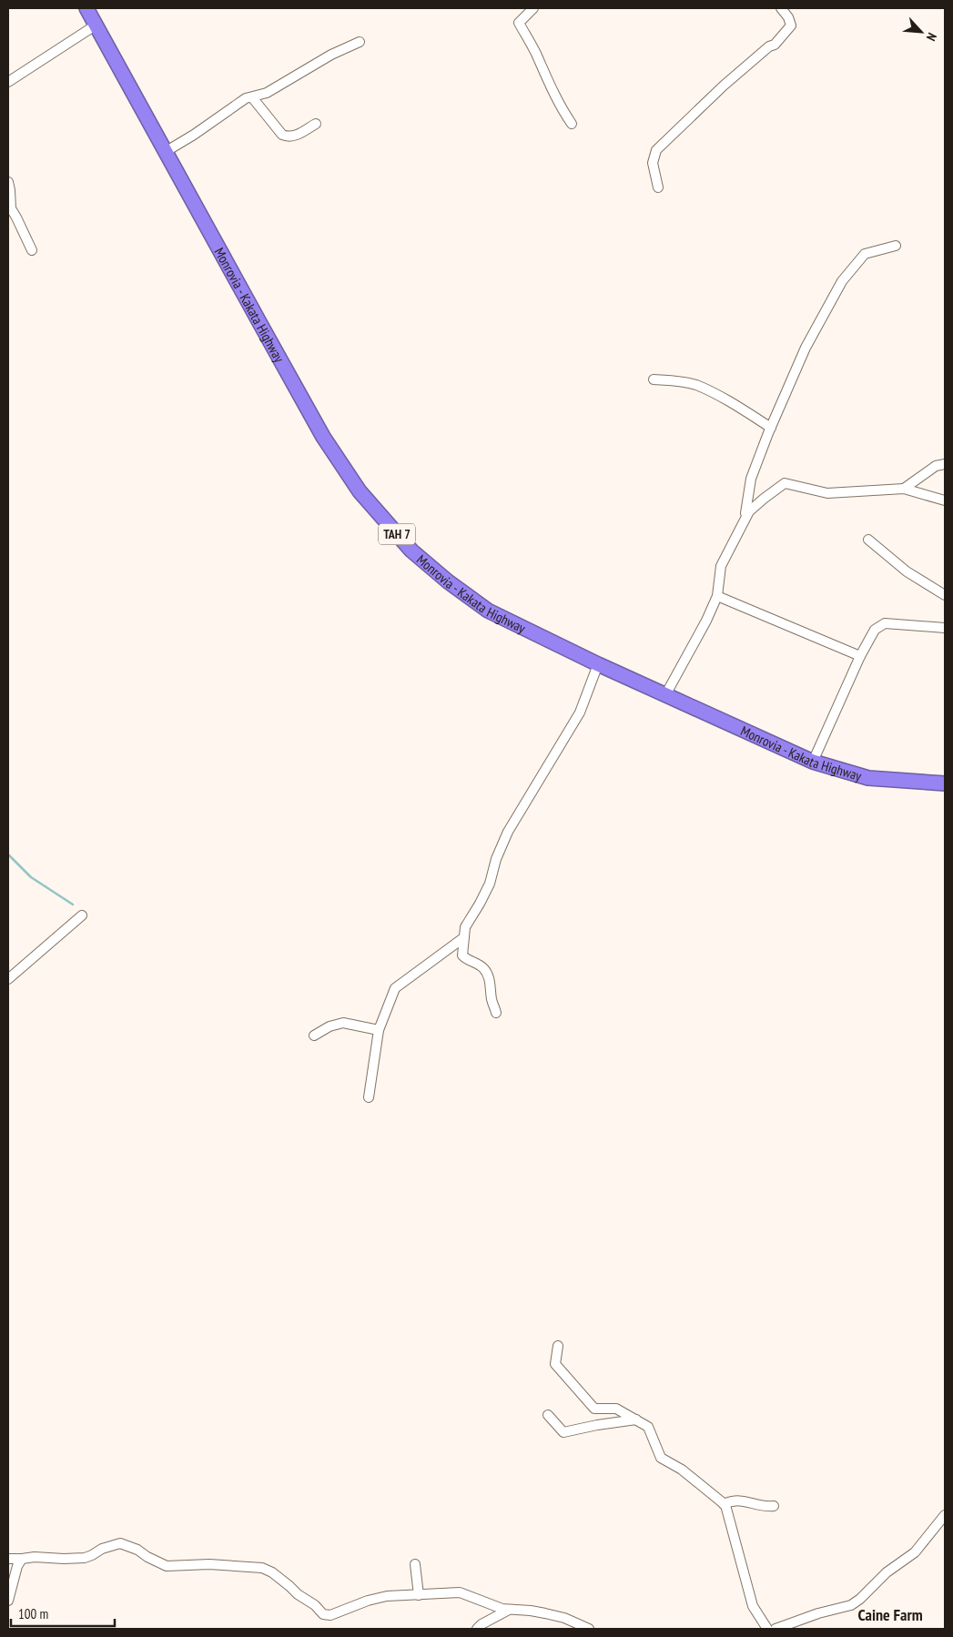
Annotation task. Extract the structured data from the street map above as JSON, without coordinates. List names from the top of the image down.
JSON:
{
  "streets": {
    "highway": ["Monrovia - Kakata Highway", "TAH 7"]
  },
  "districts": ["Caine Farm"],
  "scale_bar": "100 m",
  "north": "bottom right"
}
